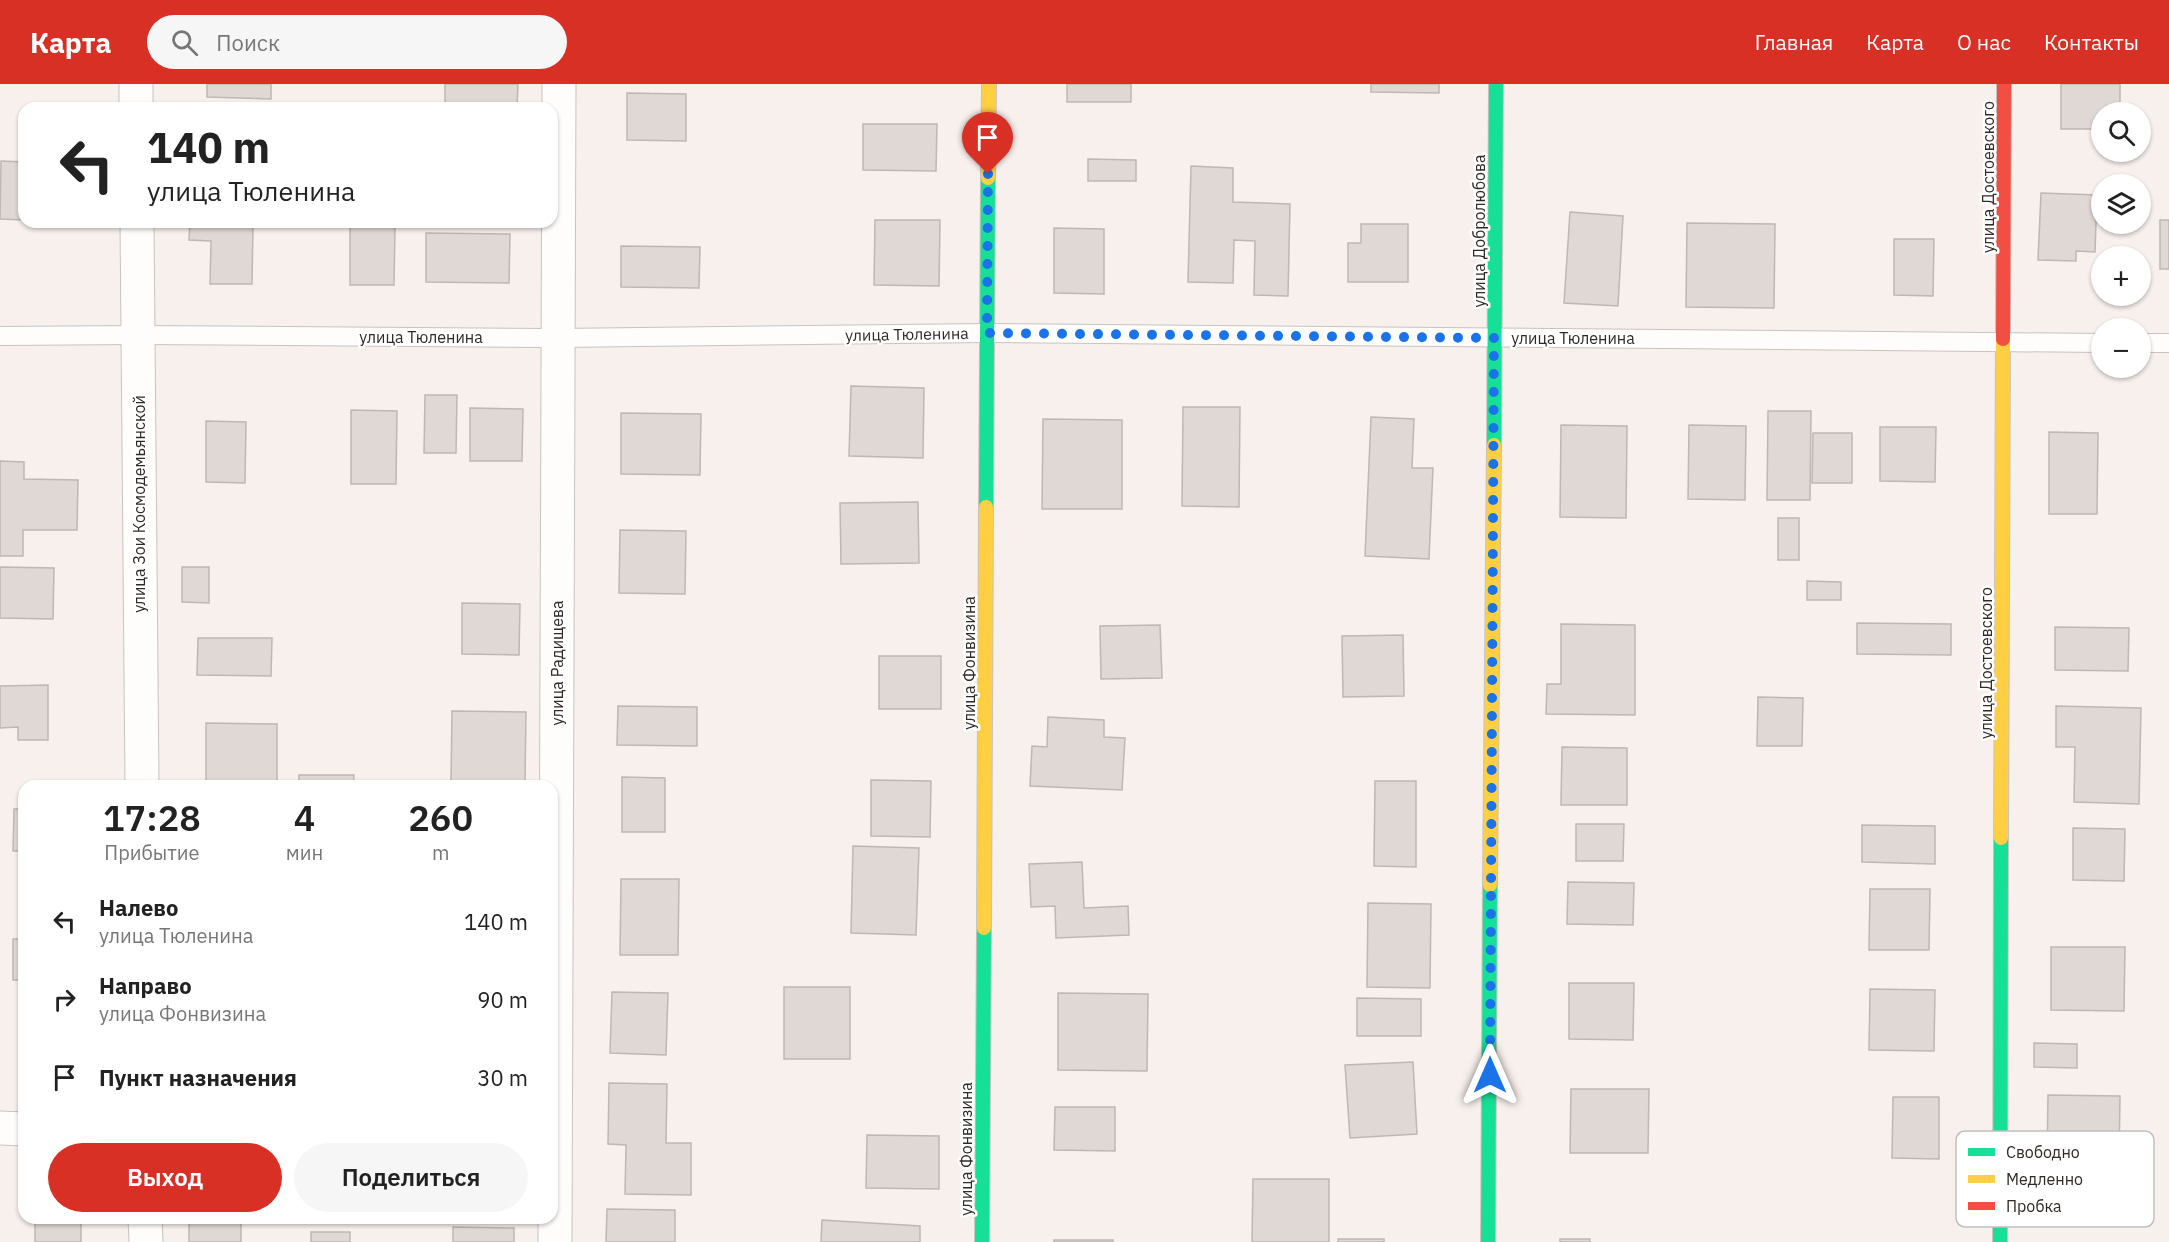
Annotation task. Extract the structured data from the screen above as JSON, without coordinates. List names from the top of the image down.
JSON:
{
  "streets": {
    "street": [
      "улица Достоевского",
      "улица Добролюбова",
      "улица Зои Космодемьянской",
      "улица Радищева",
      "улица Фонвизина"
    ],
    "lane": ["улица Тюленина"]
  },
  "crossings": [
    ["улица Достоевского", "улица Тюленина"],
    ["улица Добролюбова", "улица Тюленина"],
    ["улица Тюленина", "улица Зои Космодемьянской"],
    ["улица Тюленина", "улица Радищева"],
    ["улица Тюленина", "улица Фонвизина"]
  ],
  "legend": ["Свободно", "Медленно", "Пробка"],
  "page": {
    "header": "Карта",
    "search": "Поиск",
    "nav": [
      "Главная",
      "Карта",
      "О нас",
      "Контакты"
    ],
    "map_buttons": ["+", "−"],
    "turn": ["140 m", "улица Тюленина"],
    "eta": [
      "17:28",
      "Прибытие",
      "4",
      "мин",
      "260",
      "m"
    ],
    "list": [
      {
        "name": "Налево",
        "note": "улица Тюленина",
        "value": "140 m"
      },
      {
        "name": "Направо",
        "note": "улица Фонвизина",
        "value": "90 m"
      },
      {
        "name": "Пункт назначения",
        "value": "30 m"
      }
    ],
    "buttons": ["Выход", "Поделиться"]
  }
}
